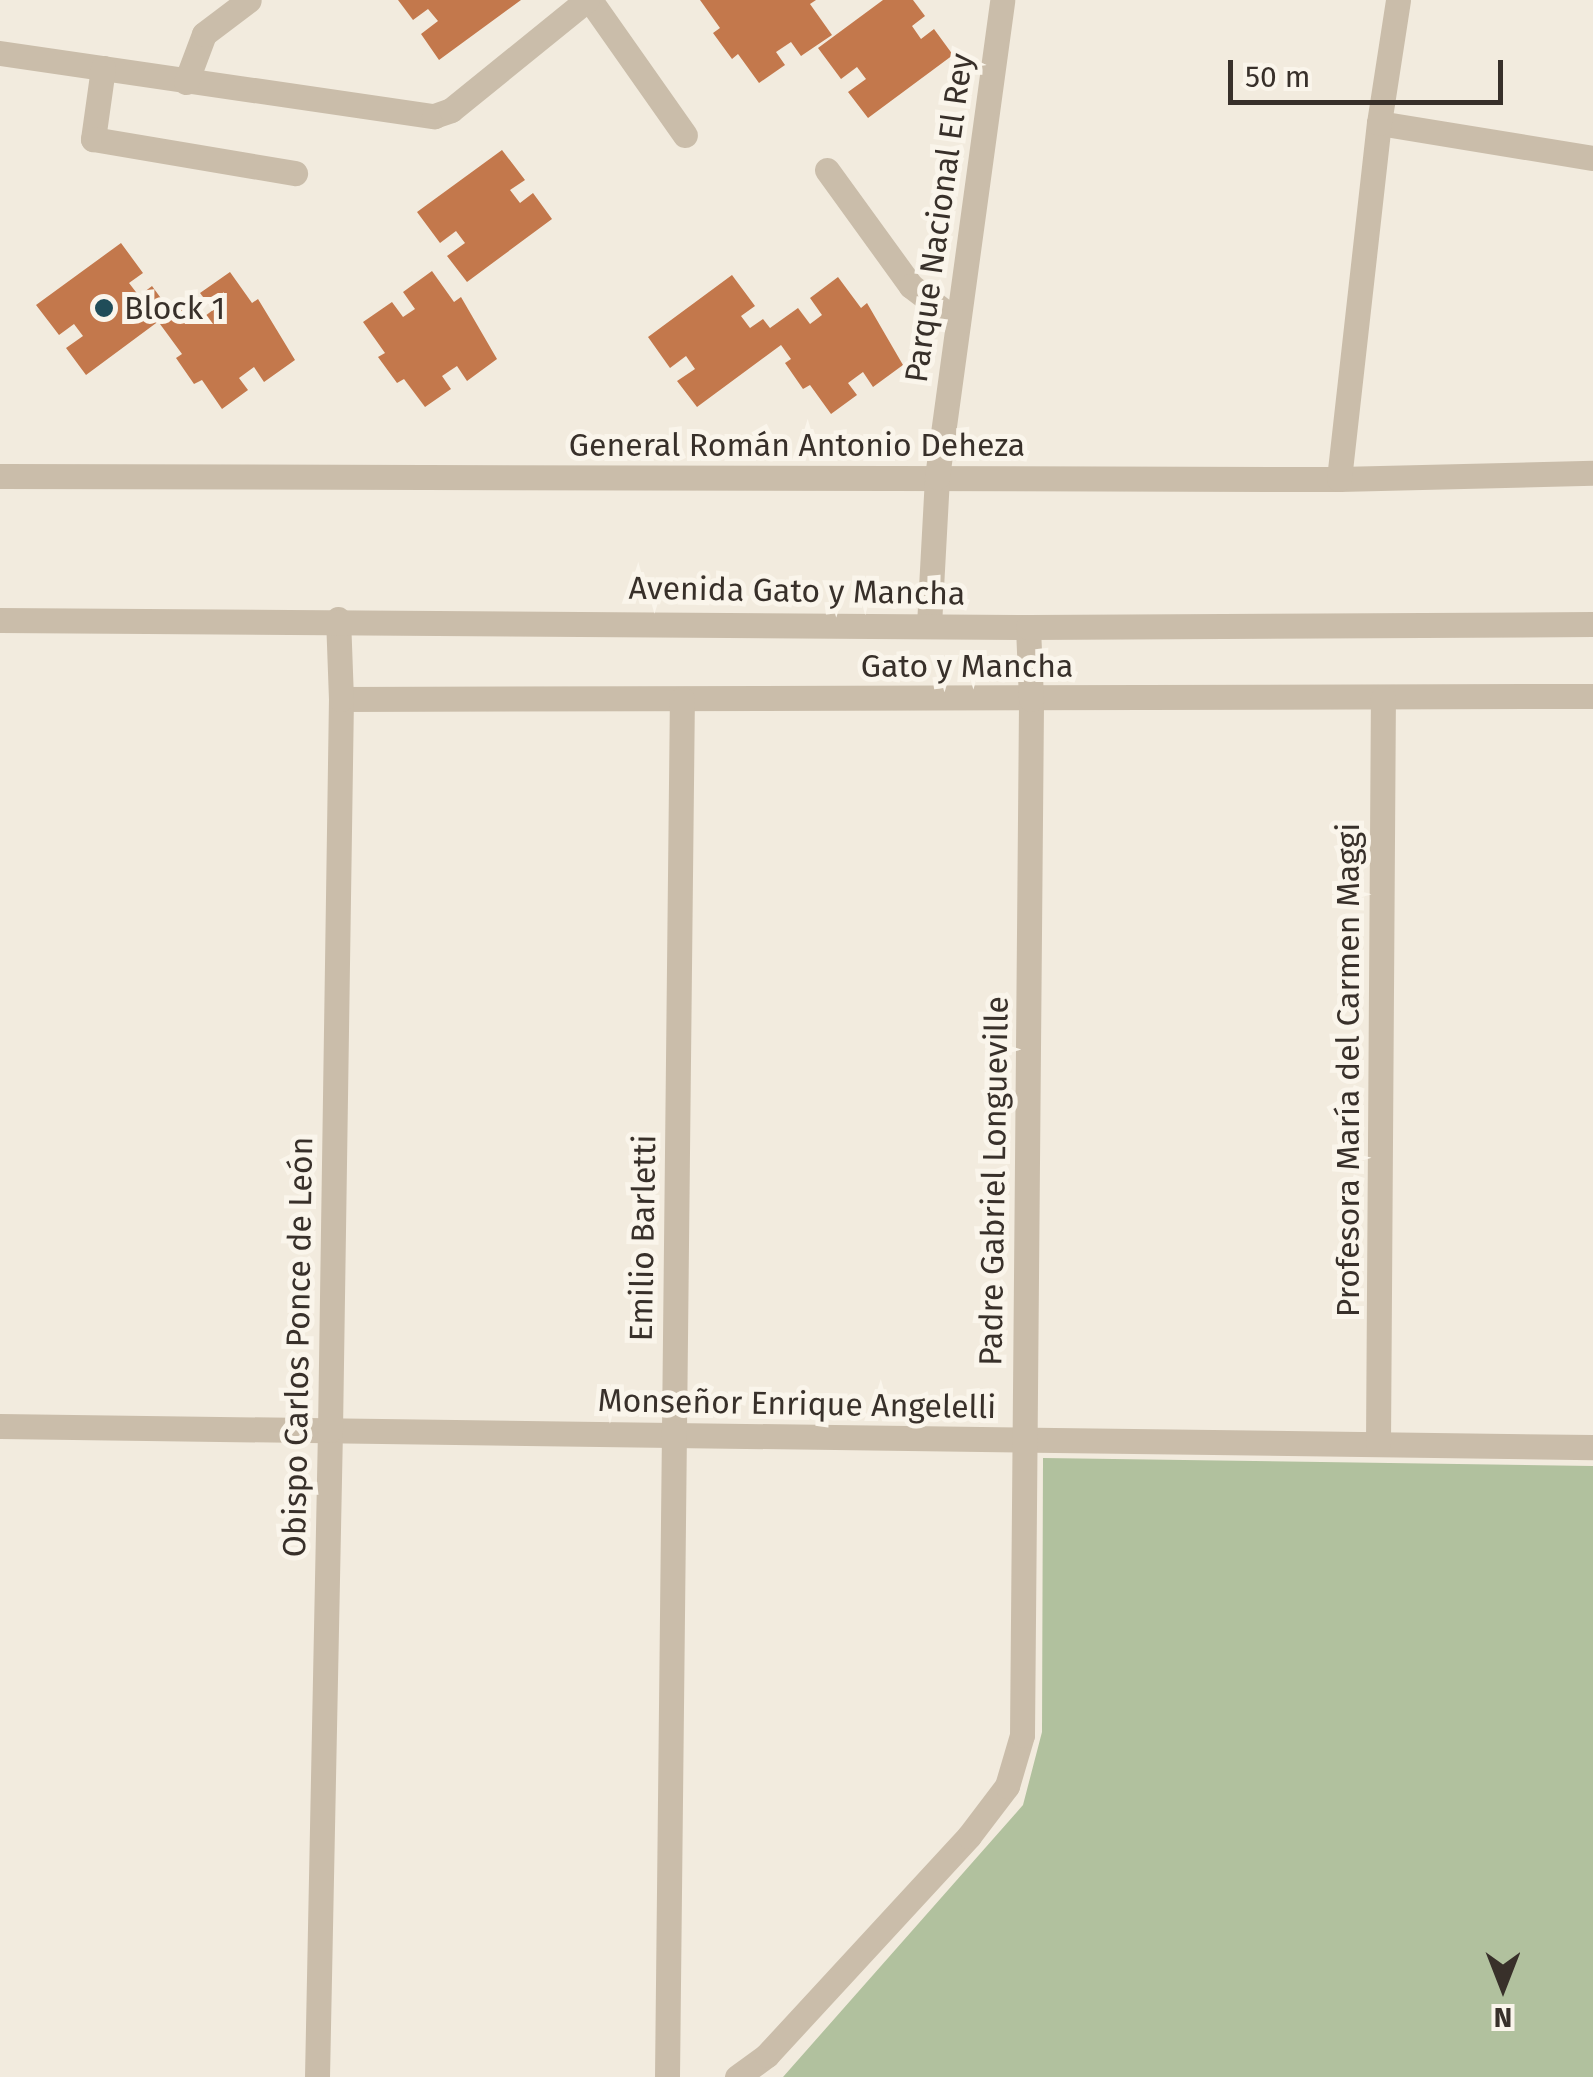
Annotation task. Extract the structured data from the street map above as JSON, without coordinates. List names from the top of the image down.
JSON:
{
  "streets": {
    "street": [
      "Parque Nacional El Rey",
      "General Román Antonio Deheza",
      "Avenida Gato y Mancha",
      "Gato y Mancha",
      "Profesora María del Carmen Maggi",
      "Padre Gabriel Longueville",
      "Emilio Barletti",
      "Obispo Carlos Ponce de León",
      "Monseñor Enrique Angelelli"
    ]
  },
  "crossings": [
    ["Parque Nacional El Rey", "General Román Antonio Deheza"],
    ["Parque Nacional El Rey", "Avenida Gato y Mancha"],
    ["Avenida Gato y Mancha", "Padre Gabriel Longueville"],
    ["Avenida Gato y Mancha", "Obispo Carlos Ponce de León"],
    ["Gato y Mancha", "Profesora María del Carmen Maggi"],
    ["Gato y Mancha", "Padre Gabriel Longueville"],
    ["Gato y Mancha", "Emilio Barletti"],
    ["Gato y Mancha", "Obispo Carlos Ponce de León"],
    ["Profesora María del Carmen Maggi", "Monseñor Enrique Angelelli"],
    ["Padre Gabriel Longueville", "Monseñor Enrique Angelelli"],
    ["Emilio Barletti", "Monseñor Enrique Angelelli"],
    ["Obispo Carlos Ponce de León", "Monseñor Enrique Angelelli"]
  ],
  "places": ["Block 1"],
  "scale_bar": "50 m",
  "north": "bottom"
}
